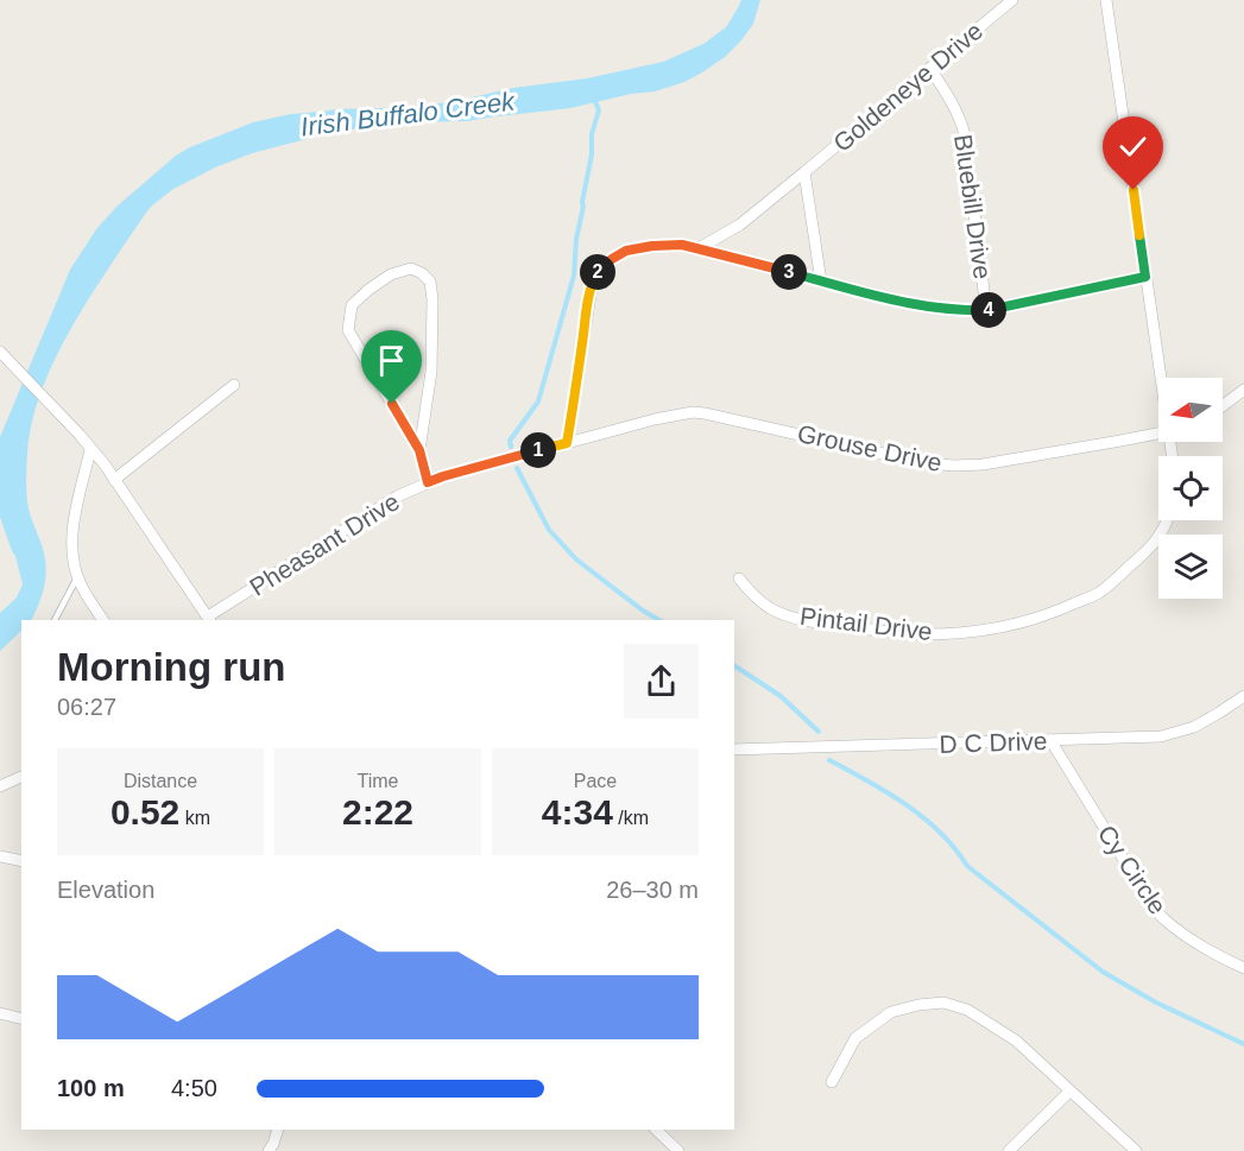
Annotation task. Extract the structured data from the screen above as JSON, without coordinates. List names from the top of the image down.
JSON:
{
  "streets": {
    "street": [
      "Goldeneye Drive",
      "Bluebill Drive",
      "Grouse Drive",
      "Pheasant Drive",
      "Pintail Drive",
      "D C Drive",
      "Cy Circle"
    ]
  },
  "crossings": [
    ["Goldeneye Drive", "Bluebill Drive"],
    ["Grouse Drive", "Pheasant Drive"],
    ["D C Drive", "Cy Circle"]
  ],
  "water": ["Irish Buffalo Creek"],
  "north": "left",
  "page": {
    "pins": [
      "2",
      "3",
      "4",
      "1"
    ],
    "heading": ["Morning run", "06:27"],
    "stats": [
      ["Distance", "0.52 km"],
      ["Time", "2:22"],
      ["Pace", "4:34 /km"]
    ],
    "chart": ["Elevation", "26–30 m"],
    "list": [
      {
        "name": "100 m",
        "note": "4:50"
      }
    ]
  }
}
